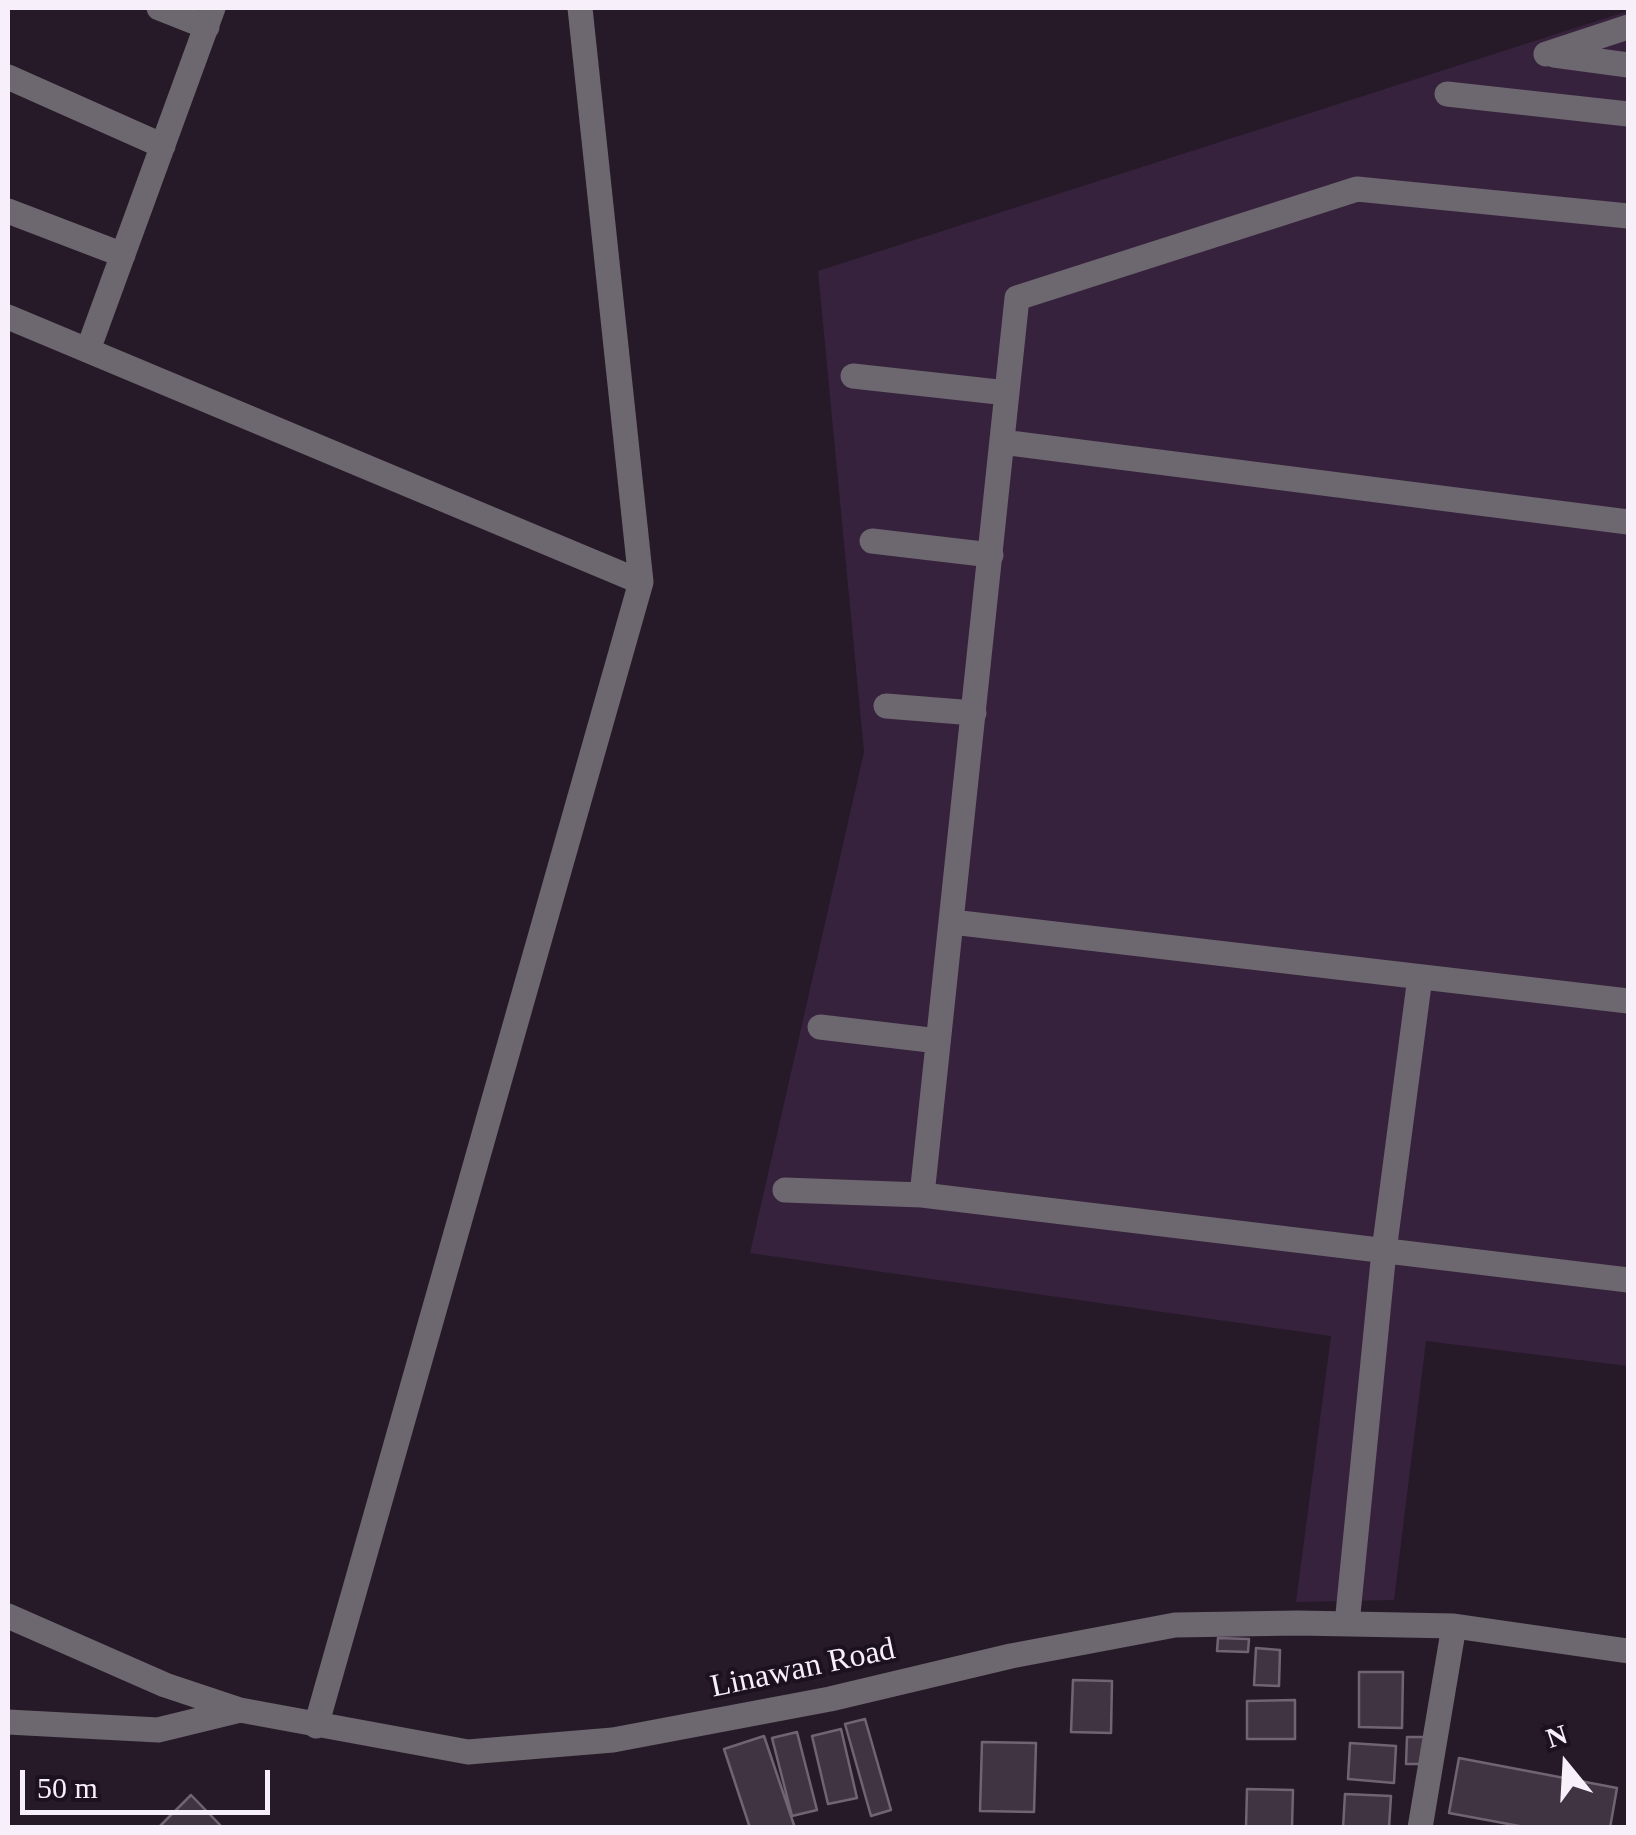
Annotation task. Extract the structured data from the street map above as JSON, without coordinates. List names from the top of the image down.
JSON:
{
  "streets": {
    "street": ["Linawan Road"]
  },
  "scale_bar": "50 m",
  "north": "top"
}
